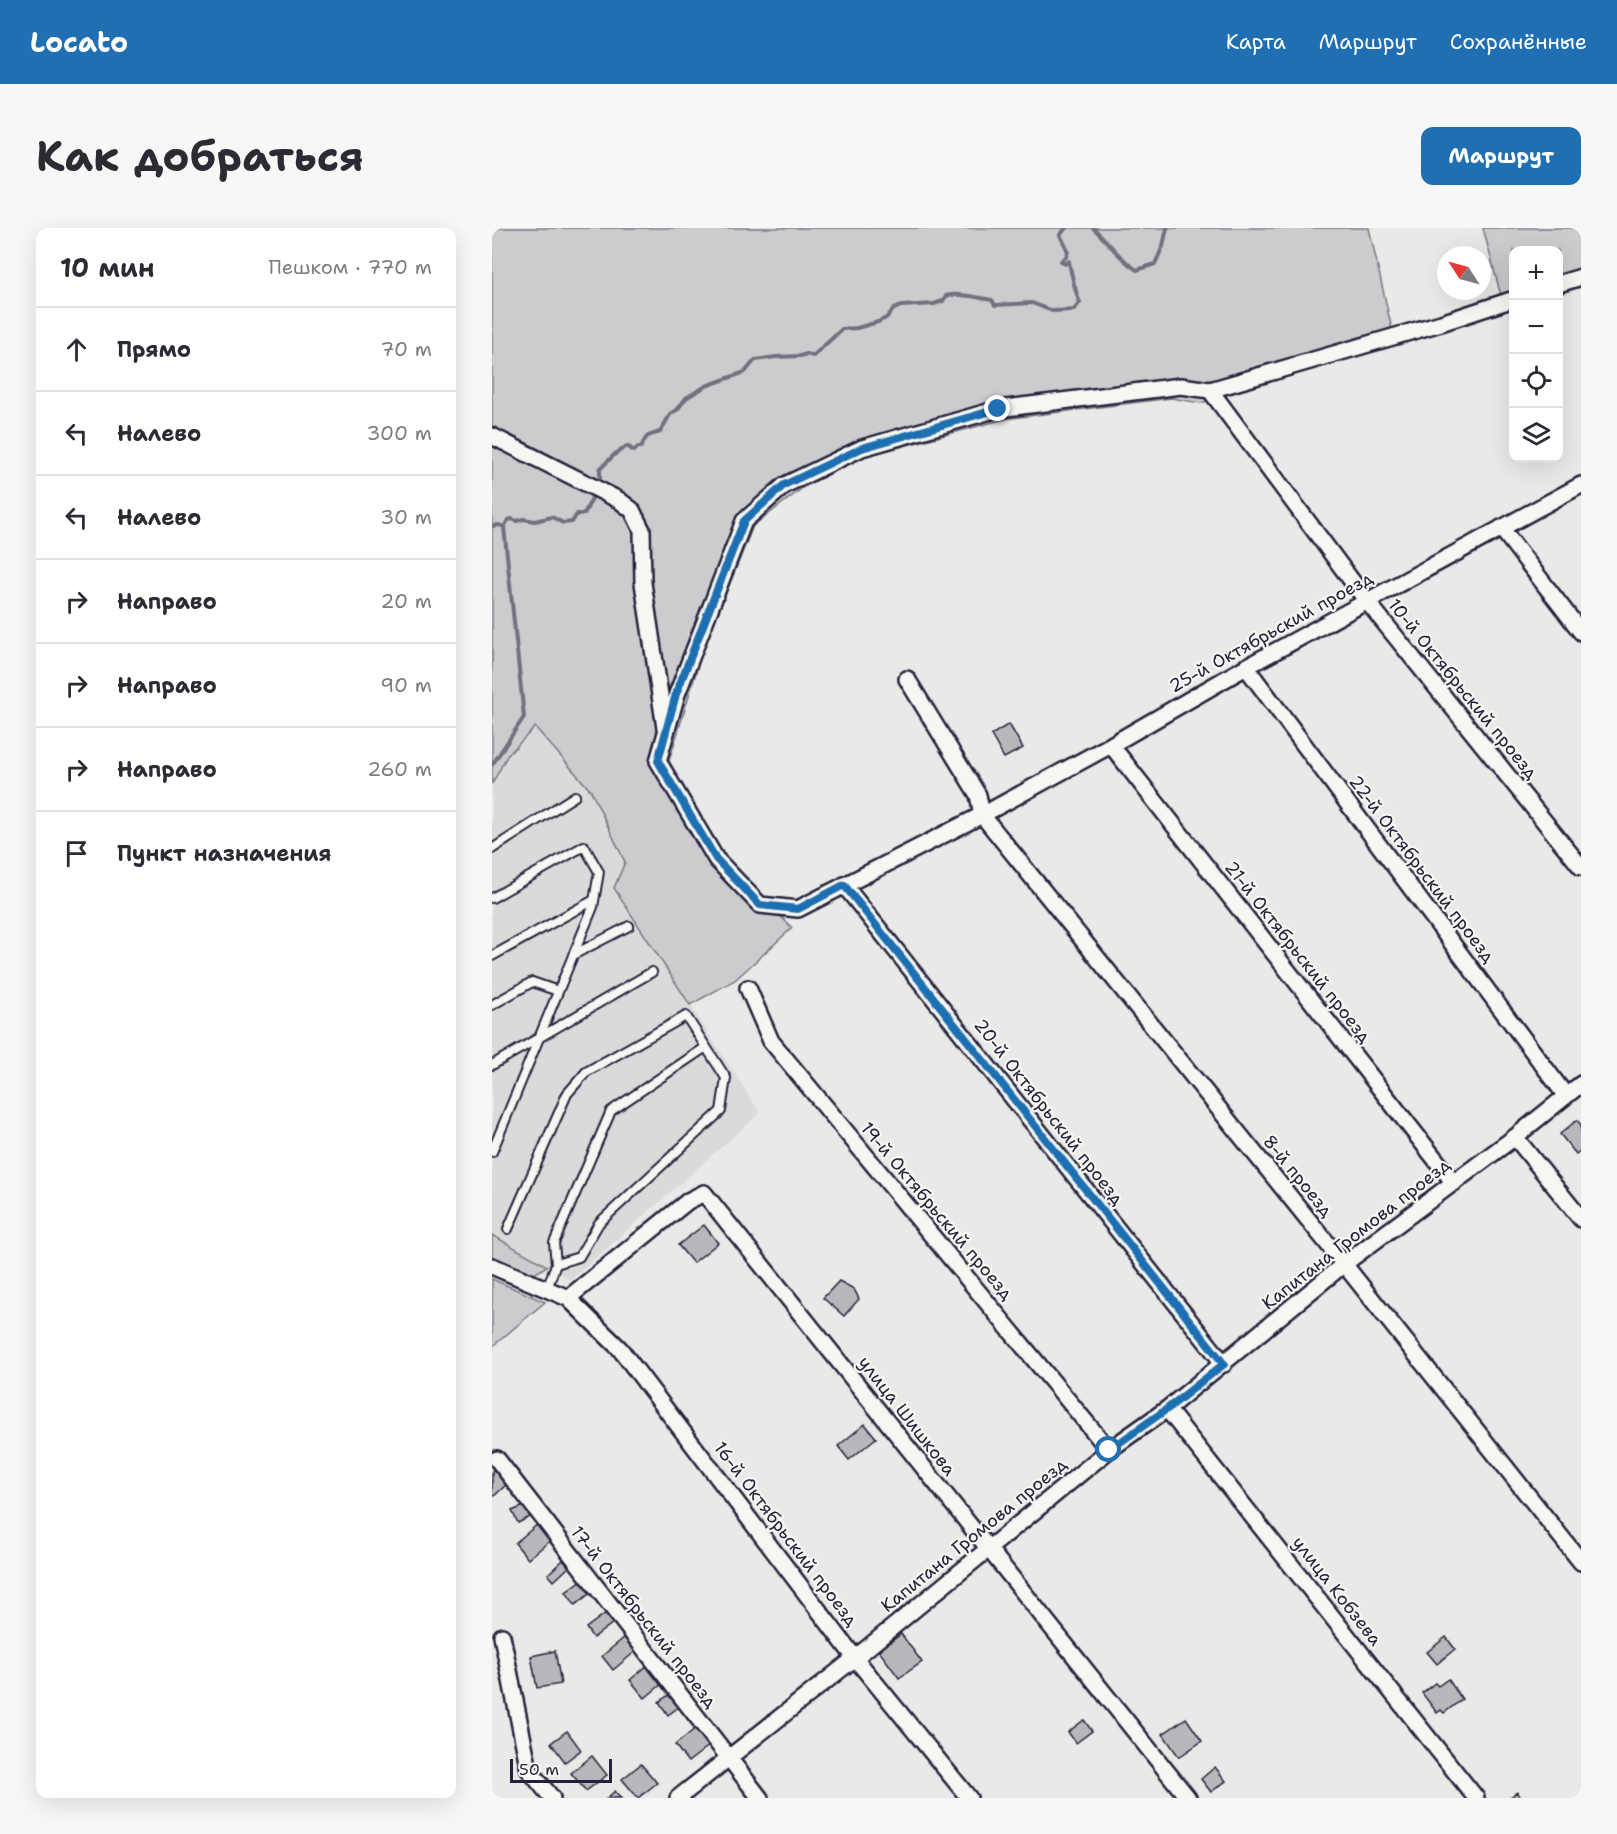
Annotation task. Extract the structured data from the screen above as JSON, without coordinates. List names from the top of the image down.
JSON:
{
  "streets": {
    "street": [
      "25-й Октябрьский проезд",
      "10-й Октябрьский проезд",
      "22-й Октябрьский проезд",
      "21-й Октябрьский проезд",
      "20-й Октябрьский проезд",
      "8-й проезд",
      "19-й Октябрьский проезд",
      "Капитана Громова проезд",
      "улица Шишкова",
      "16-й Октябрьский проезд",
      "улица Кобзева",
      "17-й Октябрьский проезд"
    ]
  },
  "crossings": [
    ["25-й Октябрьский проезд", "10-й Октябрьский проезд"],
    ["25-й Октябрьский проезд", "22-й Октябрьский проезд"],
    ["25-й Октябрьский проезд", "21-й Октябрьский проезд"],
    ["25-й Октябрьский проезд", "20-й Октябрьский проезд"],
    ["25-й Октябрьский проезд", "8-й проезд"],
    ["22-й Октябрьский проезд", "Капитана Громова проезд"],
    ["21-й Октябрьский проезд", "Капитана Громова проезд"],
    ["20-й Октябрьский проезд", "Капитана Громова проезд"],
    ["8-й проезд", "Капитана Громова проезд"],
    ["19-й Октябрьский проезд", "Капитана Громова проезд"],
    ["Капитана Громова проезд", "улица Шишкова"],
    ["Капитана Громова проезд", "16-й Октябрьский проезд"],
    ["Капитана Громова проезд", "улица Кобзева"],
    ["Капитана Громова проезд", "17-й Октябрьский проезд"],
    ["улица Шишкова", "16-й Октябрьский проезд"]
  ],
  "scale_bar": "50 m",
  "north": "top left",
  "page": {
    "header": "Locato",
    "nav": ["Карта", "Маршрут", "Сохранённые"],
    "buttons": "Маршрут",
    "title": "Как добраться",
    "heading": ["10 мин", "Пешком · 770 m"],
    "map_buttons": ["+", "−"],
    "list": [
      ["Прямо", "70 m"],
      ["Налево", "300 m"],
      ["Налево", "30 m"],
      ["Направо", "20 m"],
      ["Направо", "90 m"],
      ["Направо", "260 m"],
      "Пункт назначения"
    ],
    "scale": "50 m"
  }
}
